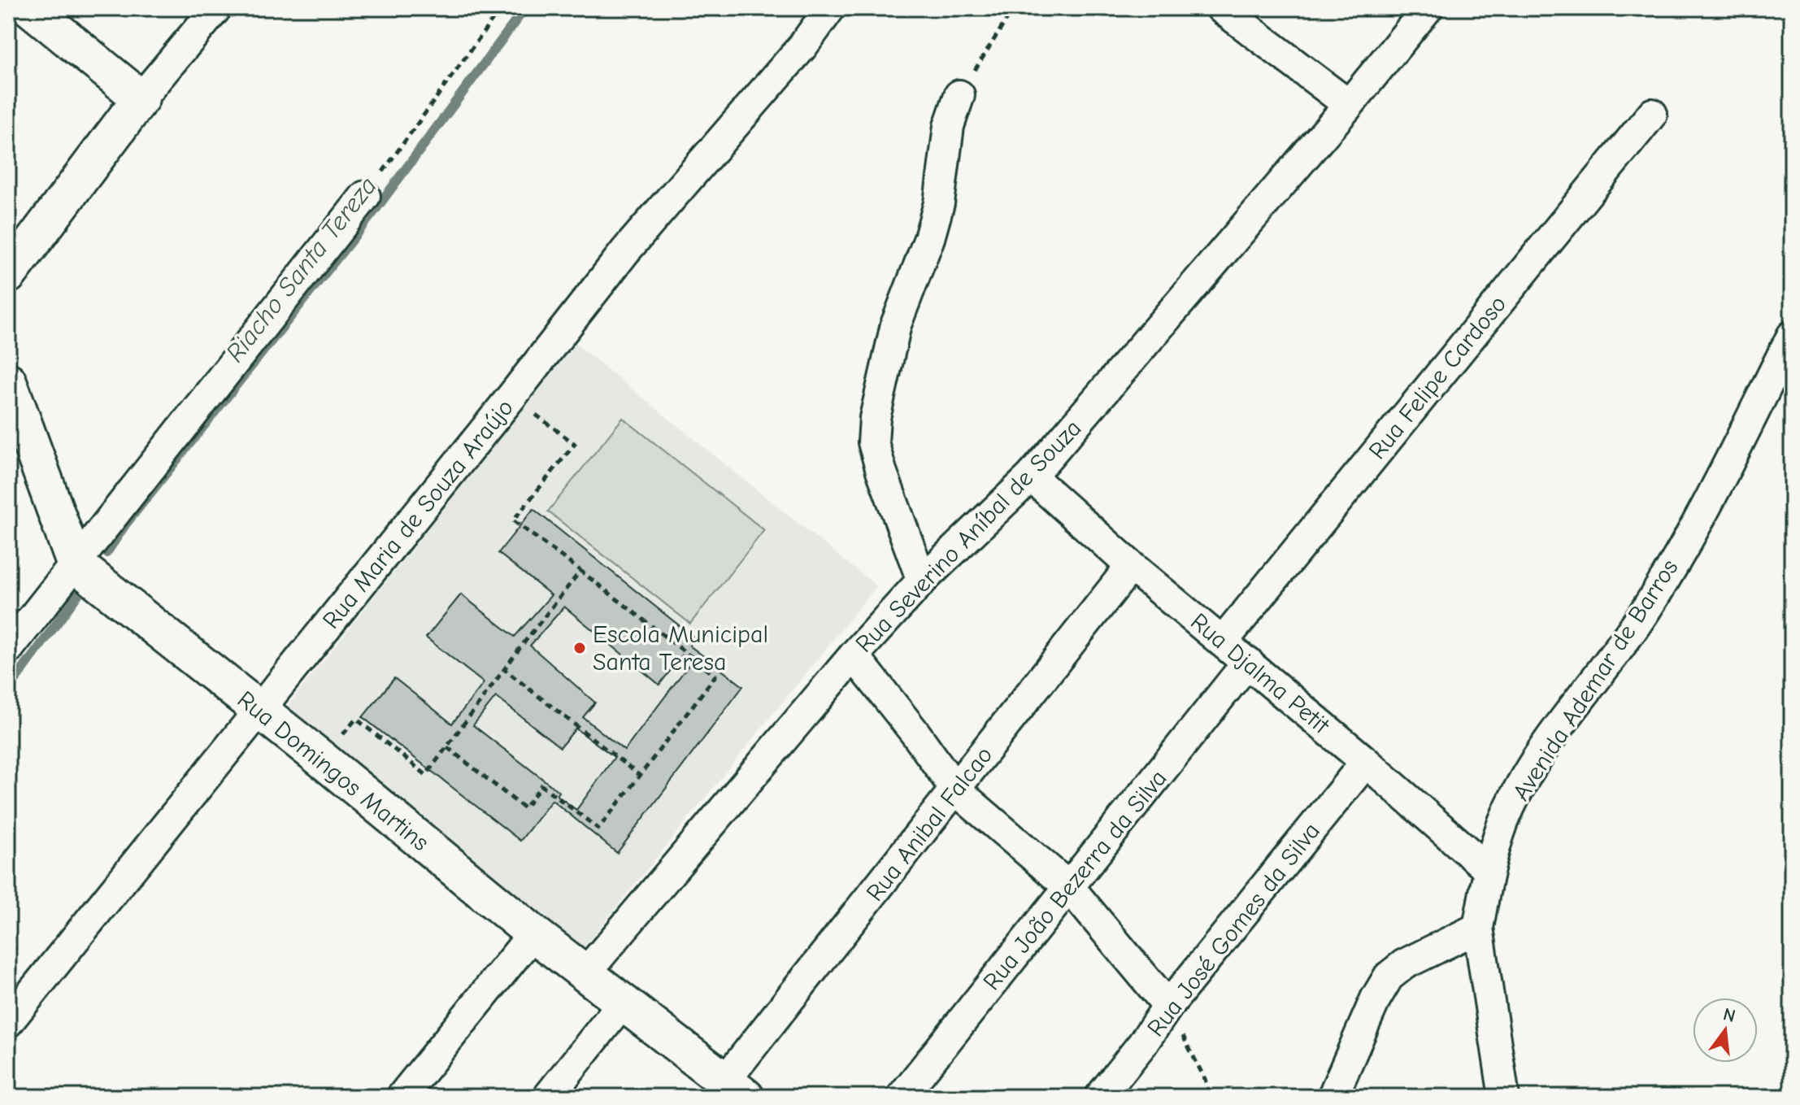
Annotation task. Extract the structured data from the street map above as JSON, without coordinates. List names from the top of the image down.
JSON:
{
  "streets": {
    "street": [
      "Rua Felipe Cardoso",
      "Rua Maria de Souza Araújo",
      "Rua Severino Aníbal de Souza",
      "Rua Djalma Petit",
      "Avenida Ademar de Barros",
      "Rua Domingos Martins",
      "Rua Anibal Falcao",
      "Rua João Bezerra da Silva",
      "Rua José Gomes da Silva"
    ]
  },
  "crossings": [
    ["Rua Felipe Cardoso", "Rua Djalma Petit"],
    ["Rua Maria de Souza Araújo", "Rua Domingos Martins"],
    ["Rua Severino Aníbal de Souza", "Rua Djalma Petit"],
    ["Rua Severino Aníbal de Souza", "Rua Domingos Martins"],
    ["Rua Djalma Petit", "Avenida Ademar de Barros"],
    ["Rua Djalma Petit", "Rua Anibal Falcao"],
    ["Rua Djalma Petit", "Rua João Bezerra da Silva"],
    ["Rua Djalma Petit", "Rua José Gomes da Silva"],
    ["Rua Domingos Martins", "Rua Anibal Falcao"]
  ],
  "water": ["Riacho Santa Tereza"],
  "places": ["Escola Municipal Santa Teresa"],
  "north": "top"
}
